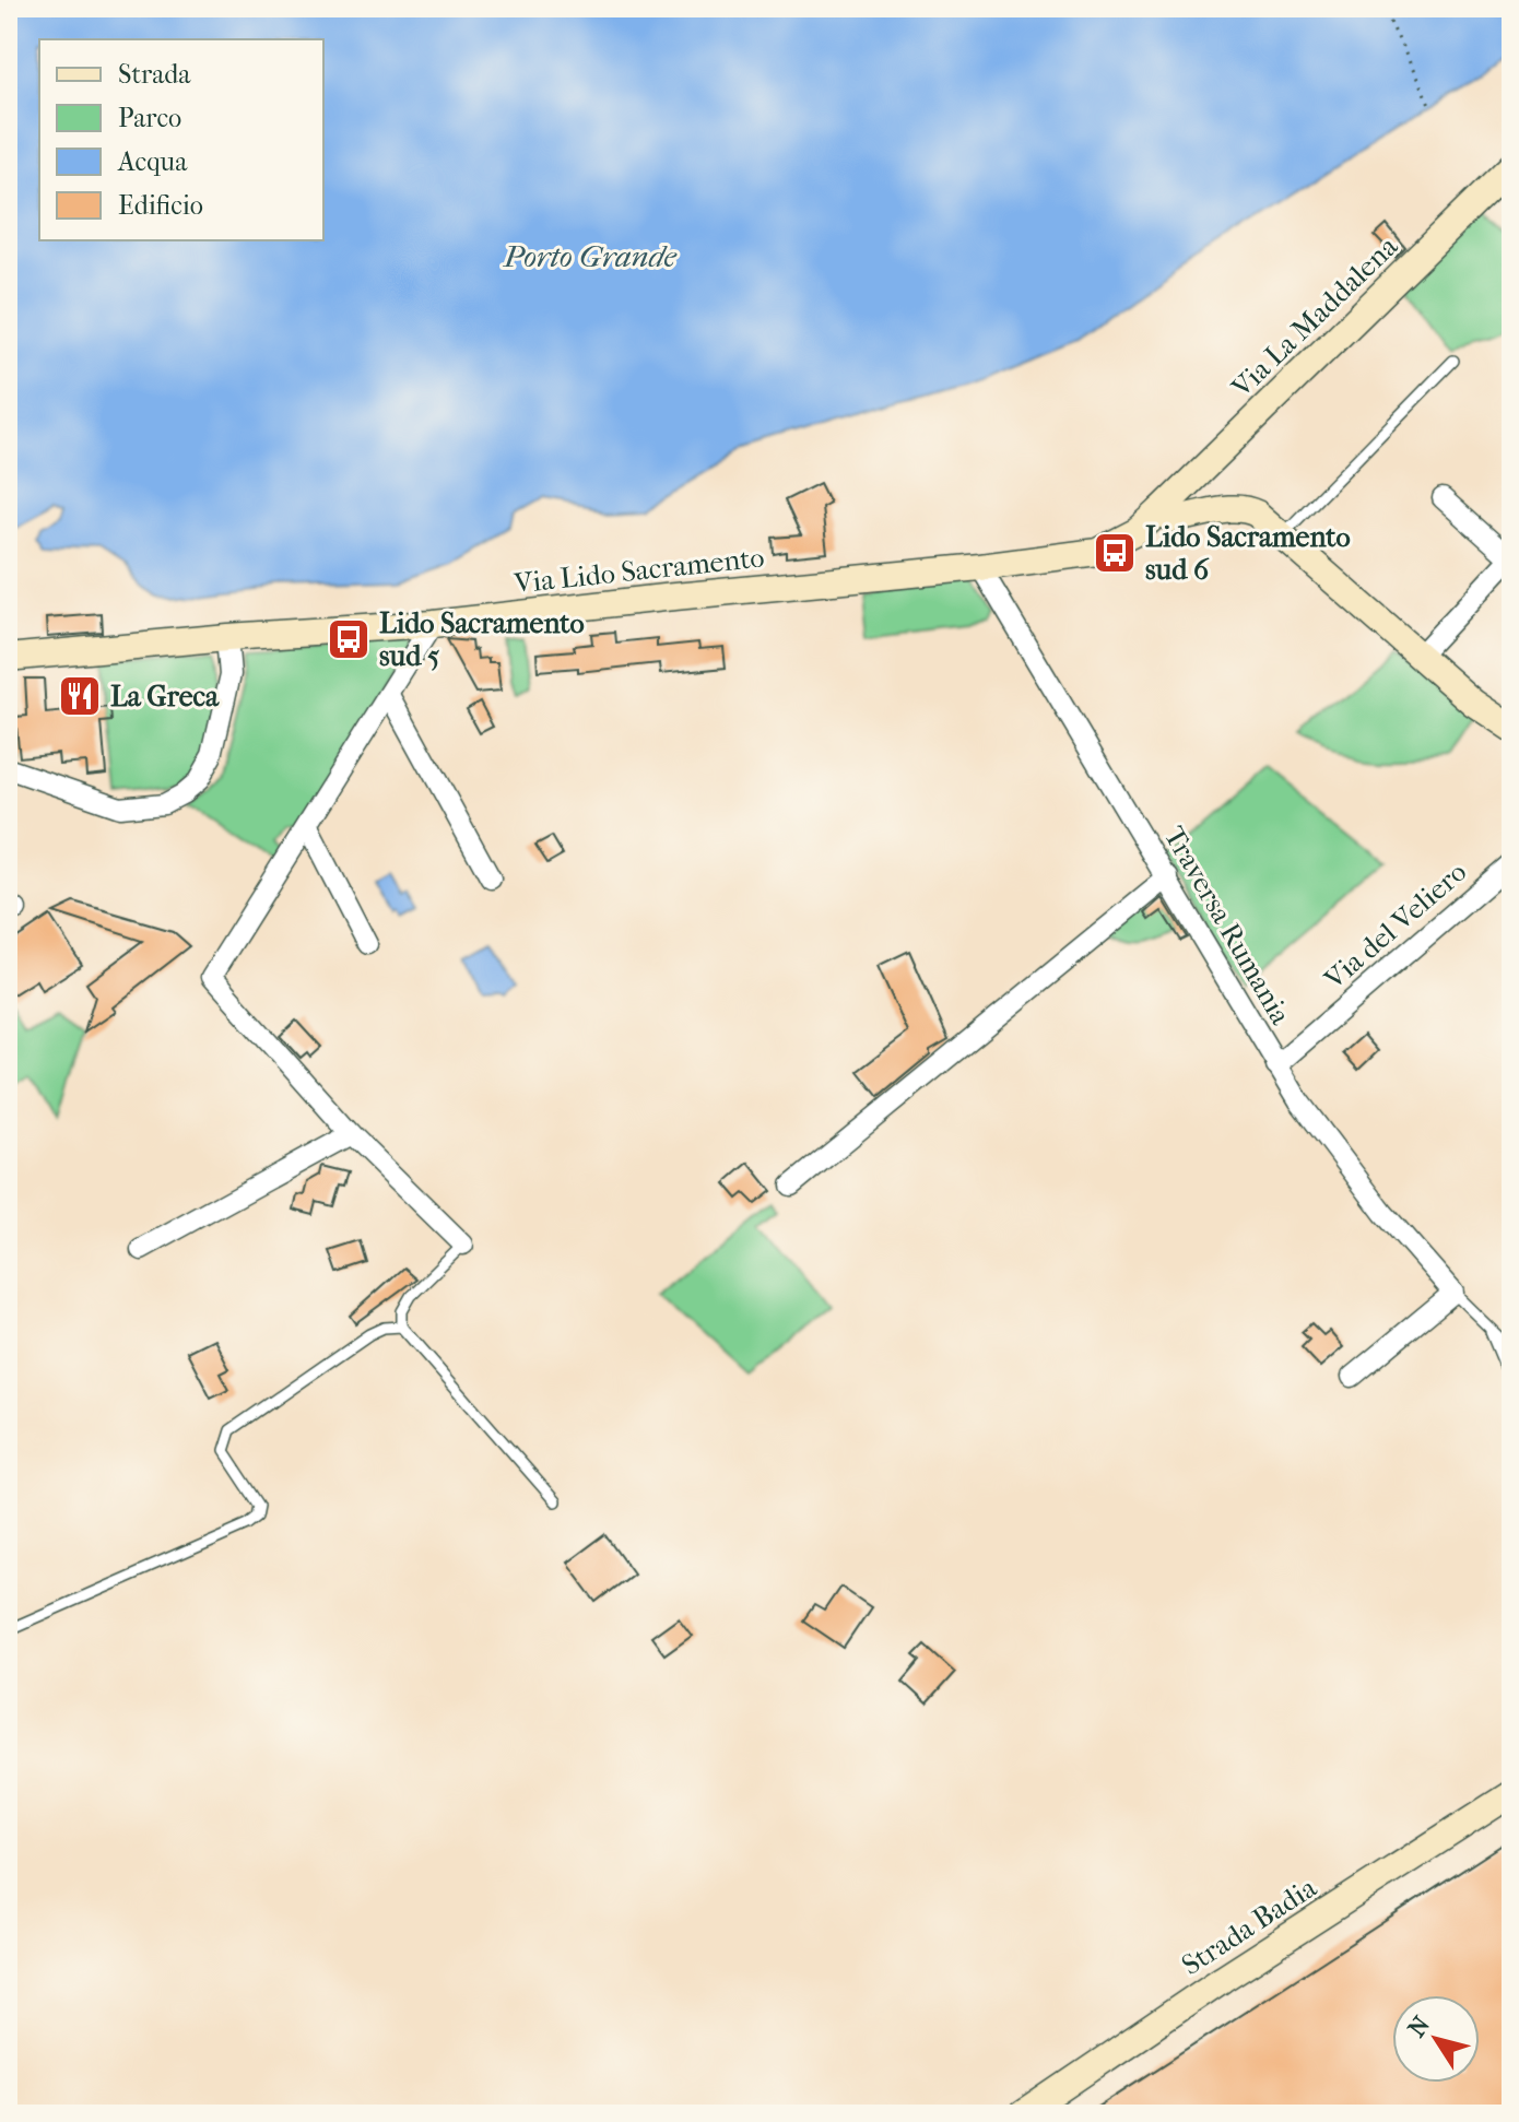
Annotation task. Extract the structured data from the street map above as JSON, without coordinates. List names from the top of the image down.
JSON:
{
  "streets": {
    "street": [
      "Via La Maddalena",
      "Via Lido Sacramento",
      "Traversa Rumania",
      "Via del Veliero",
      "Strada Badia"
    ]
  },
  "crossings": [
    ["Via La Maddalena", "Via Lido Sacramento"],
    ["Via Lido Sacramento", "Traversa Rumania"],
    ["Traversa Rumania", "Via del Veliero"]
  ],
  "water": ["Porto Grande"],
  "places": {
    "bus stop": ["Lido Sacramento sud 6", "Lido Sacramento sud 5"],
    "restaurant": ["La Greca"]
  },
  "legend": [
    "Strada",
    "Parco",
    "Acqua",
    "Edificio"
  ],
  "north": "top left"
}
